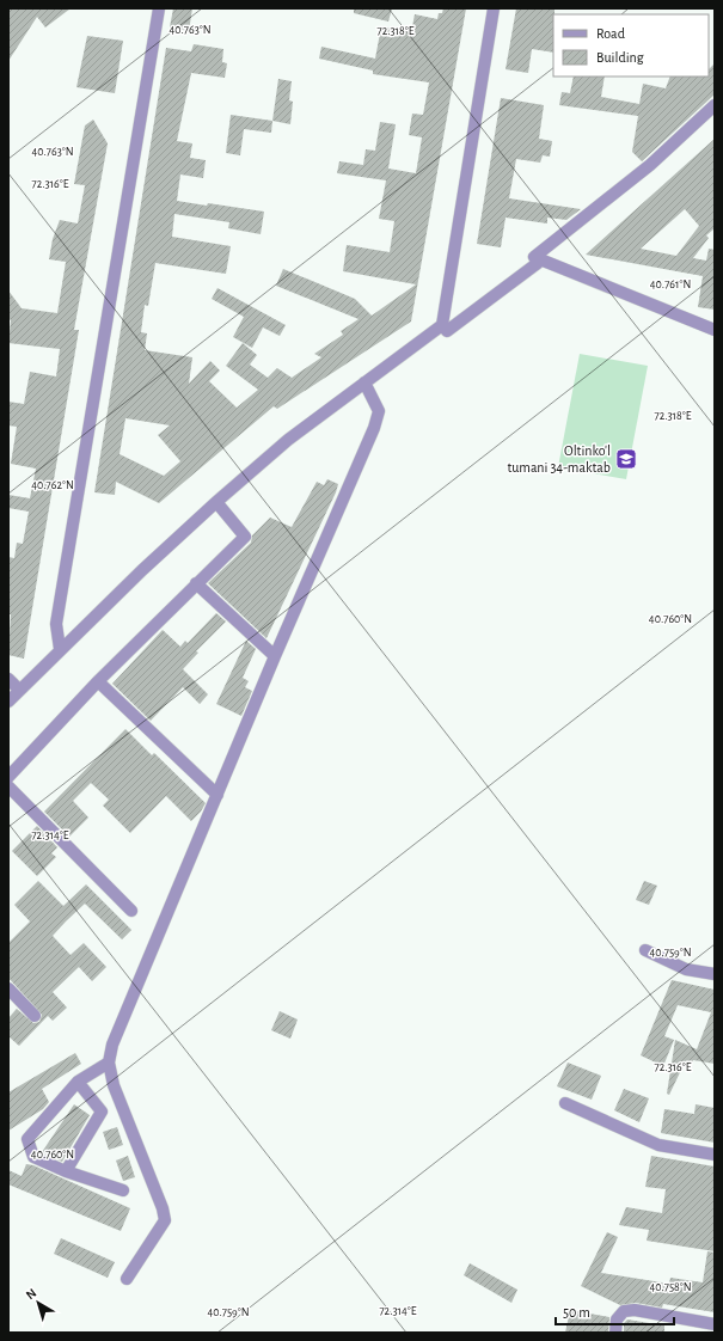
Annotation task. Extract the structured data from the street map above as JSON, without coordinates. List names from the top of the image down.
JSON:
{
  "places": {
    "school or university": ["Oltinko'l tumani 34-maktab"]
  },
  "legend": ["Road", "Building"],
  "scale_bar": "50 m",
  "north": "top left",
  "coordinates": [
    "40.763°N",
    "72.318°E",
    "72.316°E",
    "40.761°N",
    "40.762°N",
    "40.760°N",
    "72.314°E",
    "40.759°N",
    "40.758°N"
  ]
}
